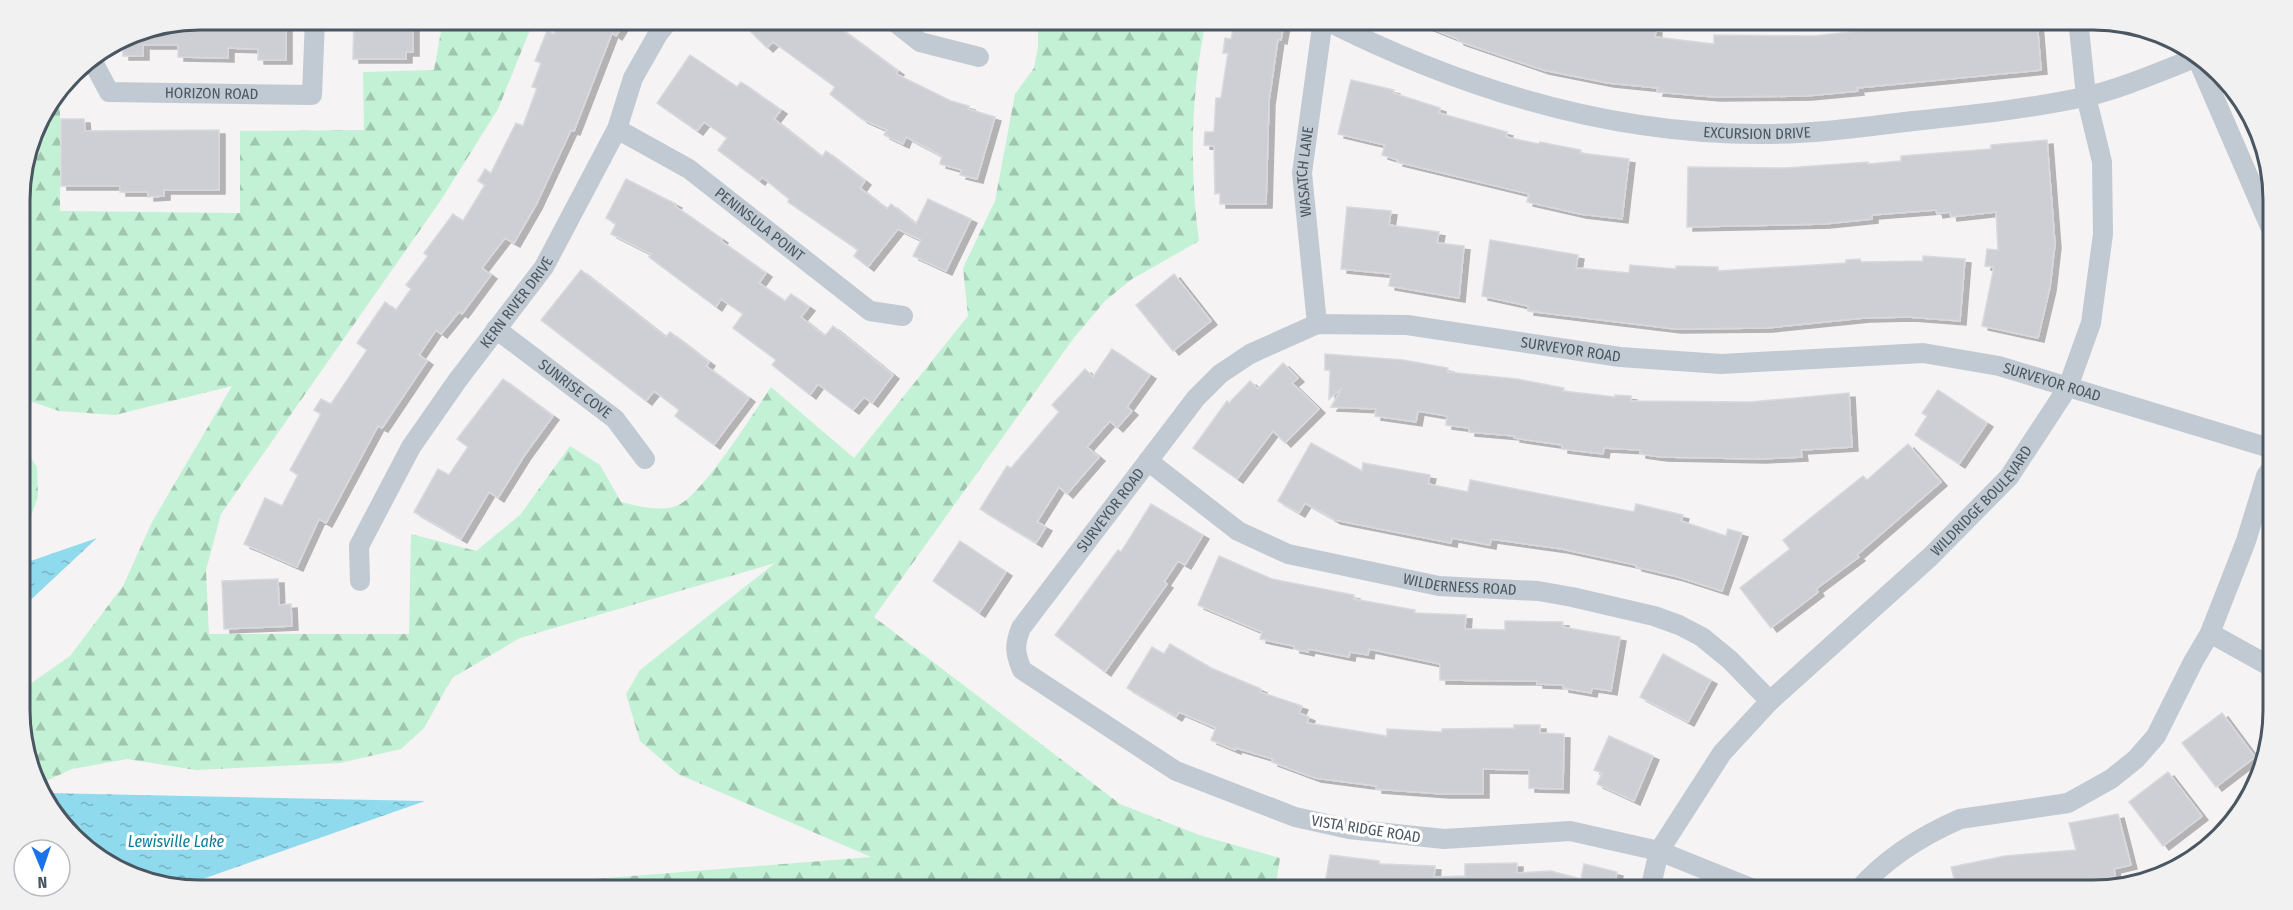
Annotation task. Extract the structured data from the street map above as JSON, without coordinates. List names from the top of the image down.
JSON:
{
  "streets": {
    "street": [
      "HORIZON ROAD",
      "EXCURSION DRIVE",
      "WASATCH LANE",
      "PENINSULA POINT",
      "KERN RIVER DRIVE",
      "SURVEYOR ROAD",
      "SUNRISE COVE",
      "WILDRIDGE BOULEVARD",
      "WILDERNESS ROAD",
      "VISTA RIDGE ROAD"
    ]
  },
  "crossings": [
    ["EXCURSION DRIVE", "WILDRIDGE BOULEVARD"],
    ["WASATCH LANE", "SURVEYOR ROAD"],
    ["PENINSULA POINT", "KERN RIVER DRIVE"],
    ["KERN RIVER DRIVE", "SUNRISE COVE"],
    ["SURVEYOR ROAD", "WILDRIDGE BOULEVARD"],
    ["SURVEYOR ROAD", "WILDERNESS ROAD"],
    ["SURVEYOR ROAD", "VISTA RIDGE ROAD"],
    ["WILDRIDGE BOULEVARD", "WILDERNESS ROAD"],
    ["WILDRIDGE BOULEVARD", "VISTA RIDGE ROAD"]
  ],
  "water": ["Lewisville Lake"],
  "north": "bottom"
}
